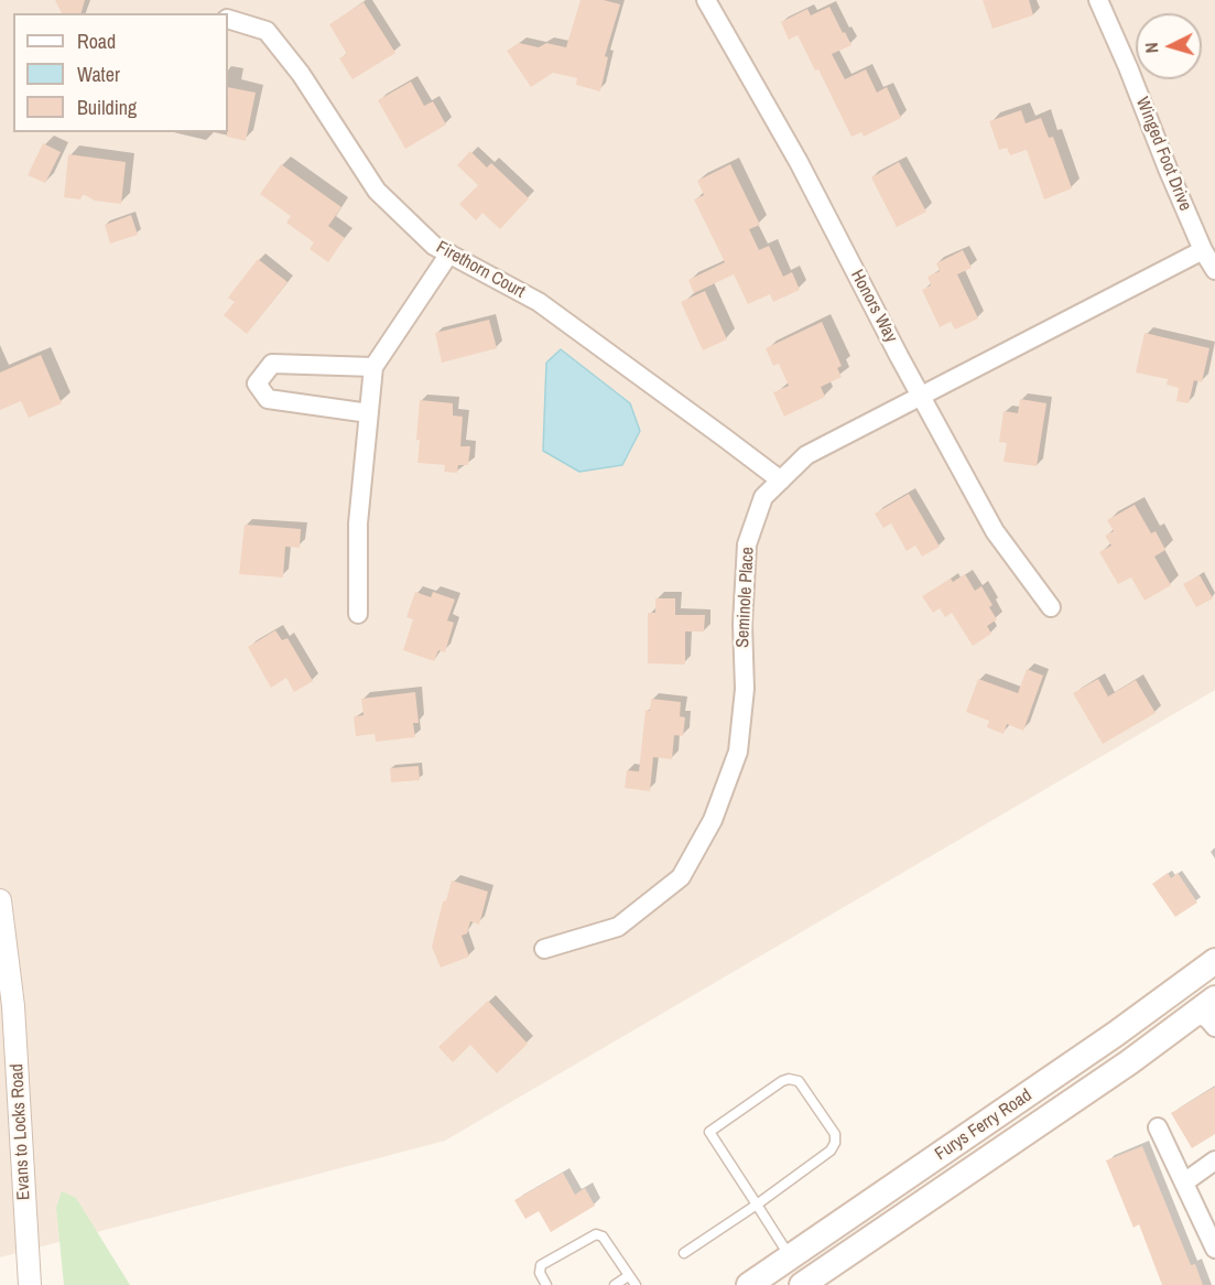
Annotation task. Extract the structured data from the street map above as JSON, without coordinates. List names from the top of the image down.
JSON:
{
  "streets": {
    "main road": ["Furys Ferry Road"],
    "street": [
      "Winged Foot Drive",
      "Firethorn Court",
      "Honors Way",
      "Seminole Place",
      "Evans to Locks Road"
    ]
  },
  "crossings": [
    ["Winged Foot Drive", "Seminole Place"],
    ["Firethorn Court", "Seminole Place"],
    ["Honors Way", "Seminole Place"]
  ],
  "legend": ["Road", "Water", "Building"],
  "north": "left"
}
